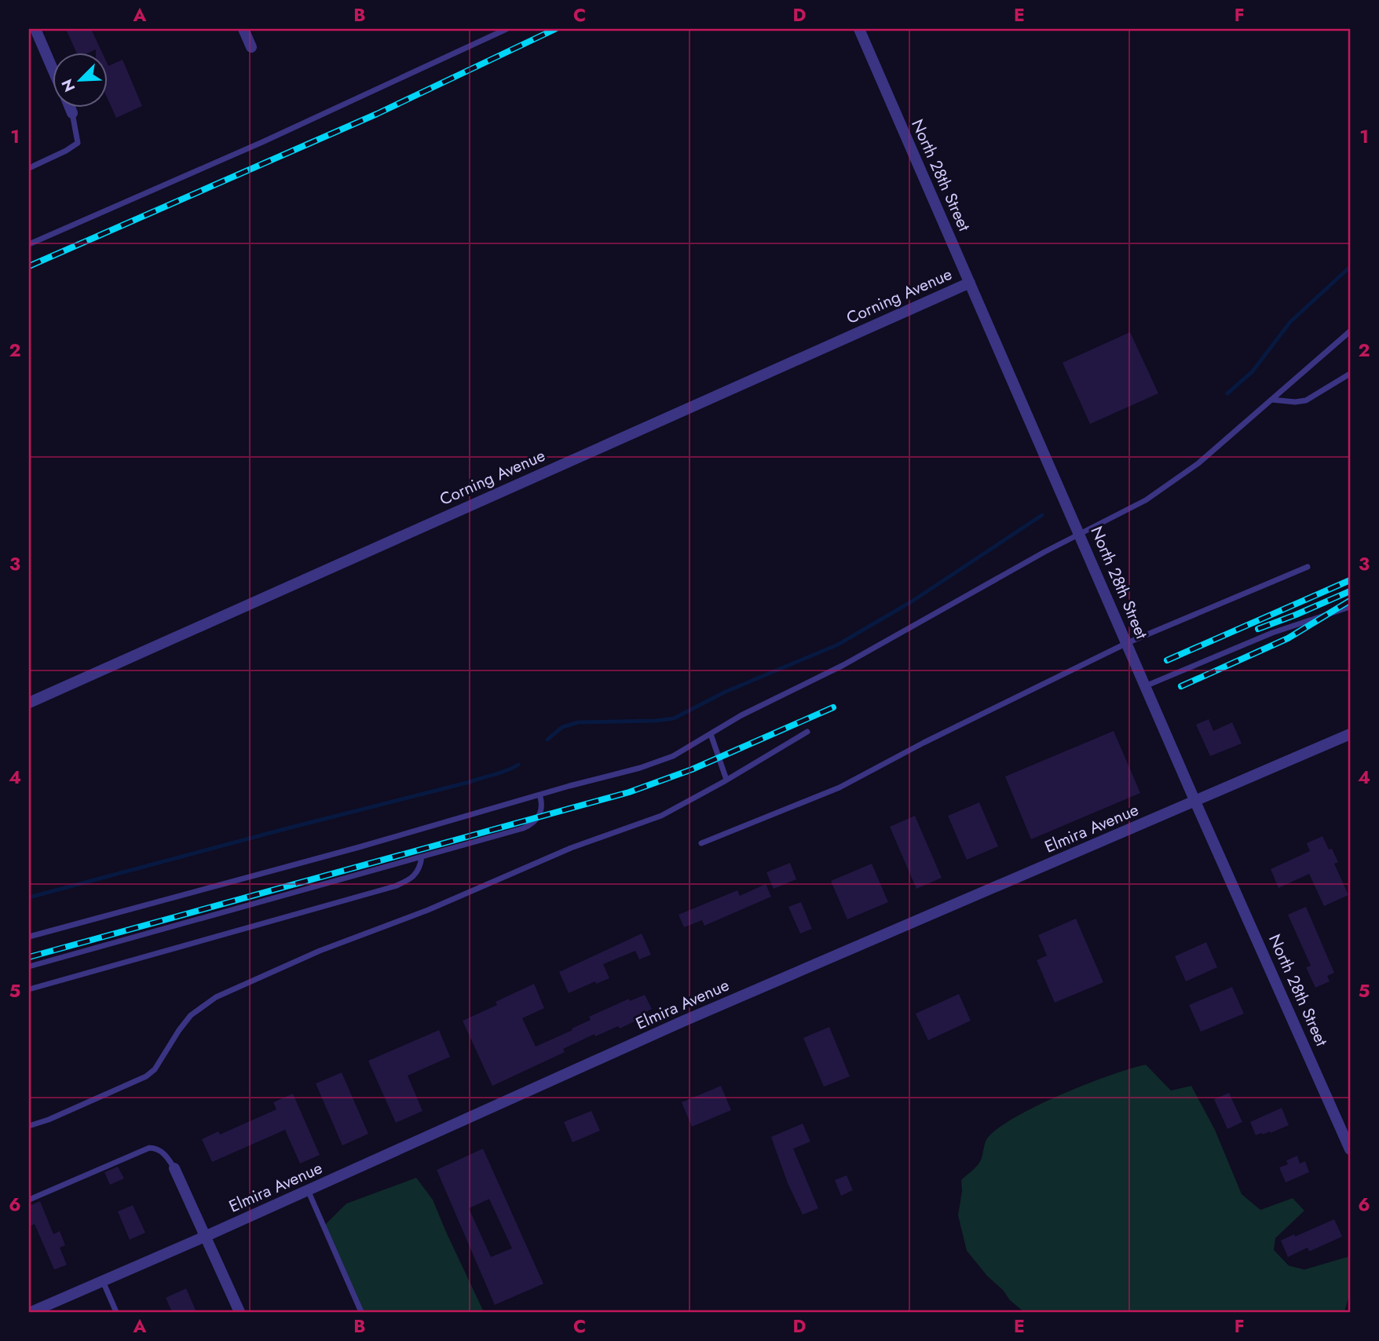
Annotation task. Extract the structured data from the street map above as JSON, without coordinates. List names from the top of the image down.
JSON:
{
  "streets": {
    "street": ["North 28th Street", "Corning Avenue", "Elmira Avenue"]
  },
  "crossings": [
    ["North 28th Street", "Corning Avenue"],
    ["North 28th Street", "Elmira Avenue"]
  ],
  "north": "bottom left",
  "grid": {
    "columns": [
      "A",
      "B",
      "C",
      "D",
      "E",
      "F"
    ],
    "rows": [
      "1",
      "2",
      "3",
      "4",
      "5",
      "6"
    ]
  }
}
